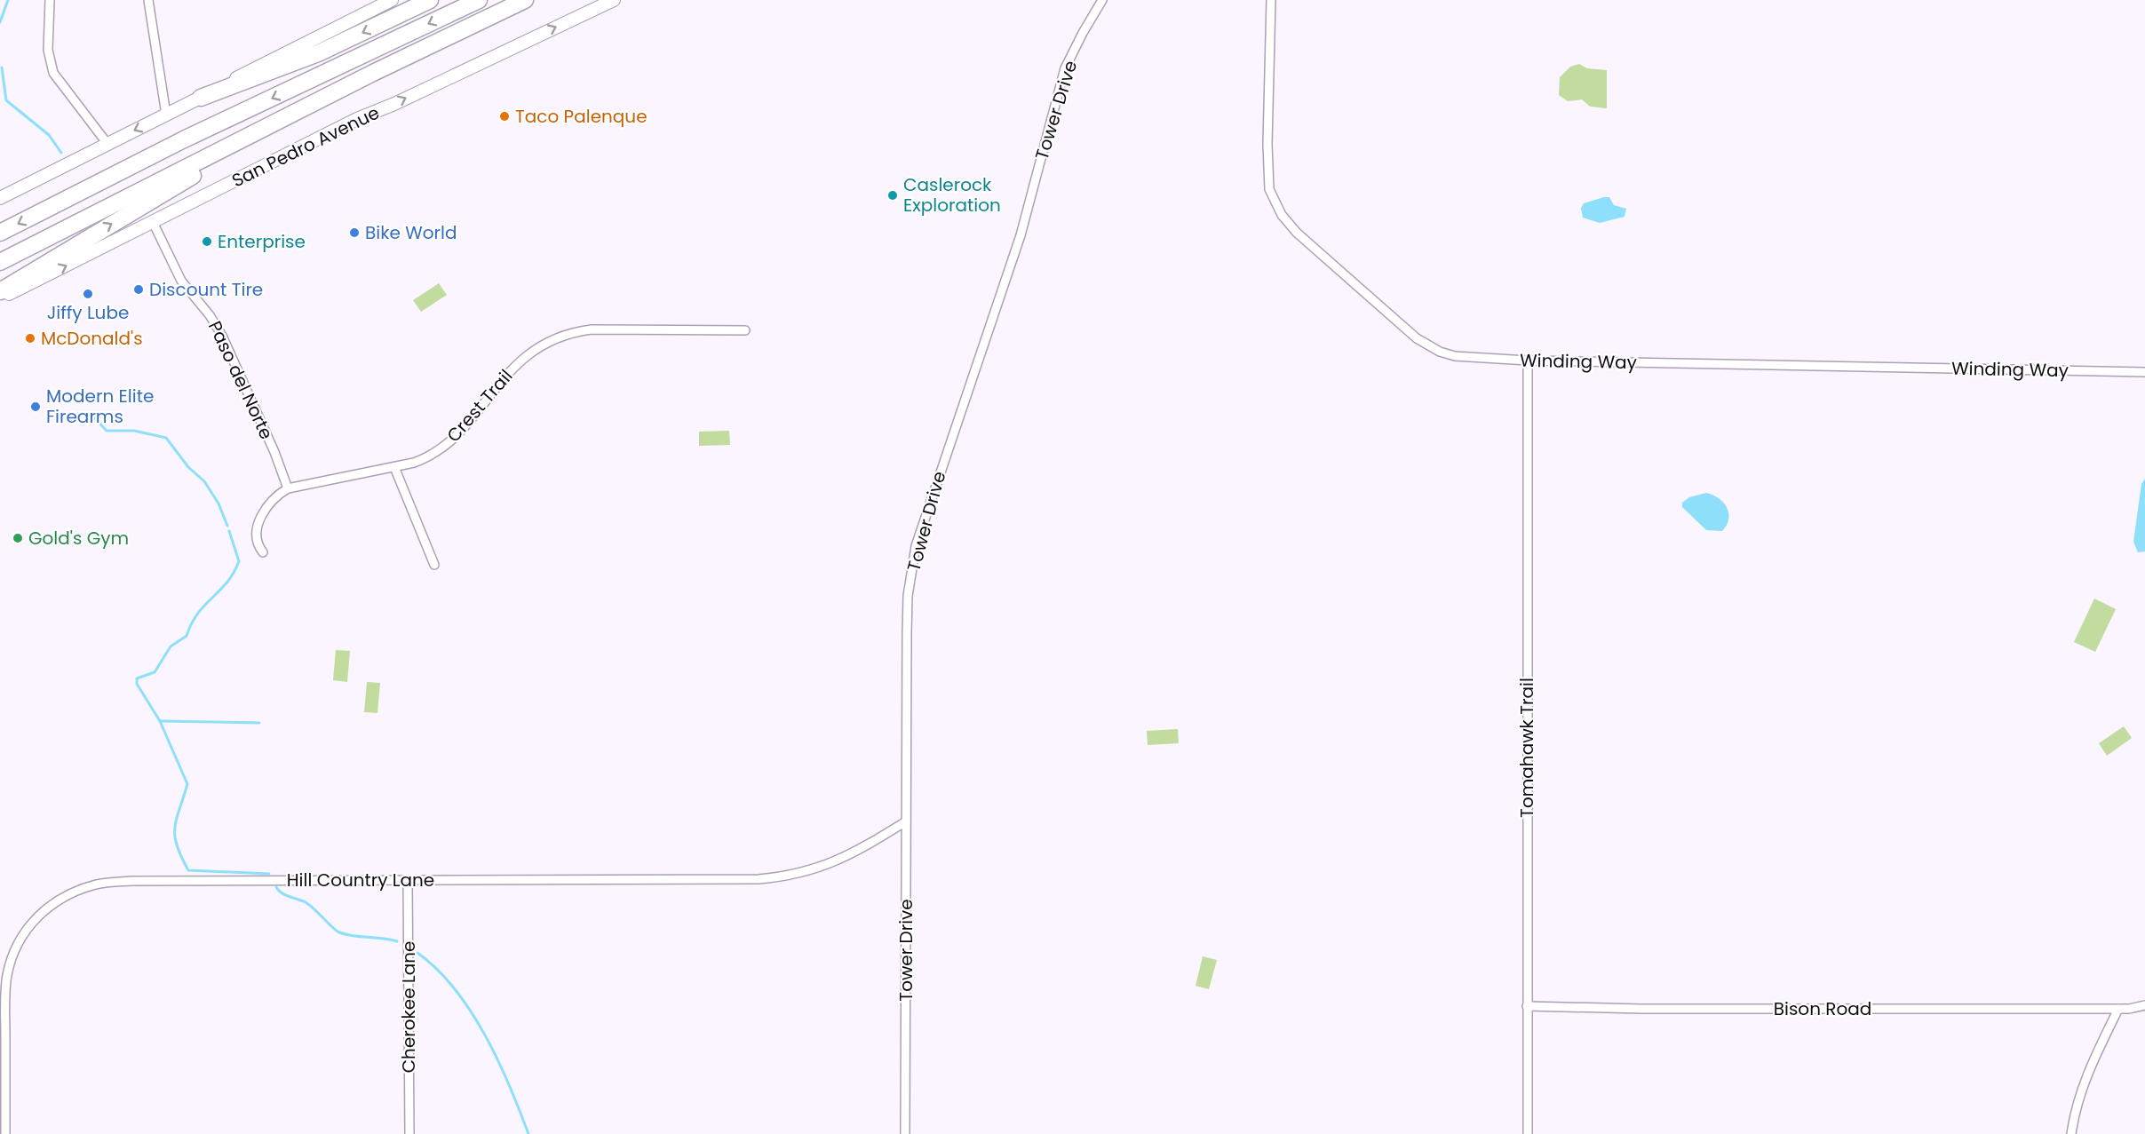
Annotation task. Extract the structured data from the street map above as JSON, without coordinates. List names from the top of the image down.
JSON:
{
  "streets": {
    "main road": ["San Pedro Avenue"],
    "street": [
      "Tower Drive",
      "Winding Way",
      "Paso del Norte",
      "Crest Trail",
      "Tomahawk Trail",
      "Hill Country Lane",
      "Cherokee Lane",
      "Bison Road"
    ]
  },
  "crossings": [
    ["Tower Drive", "Hill Country Lane"],
    ["San Pedro Avenue", "Paso del Norte"],
    ["Winding Way", "Tomahawk Trail"],
    ["Paso del Norte", "Crest Trail"],
    ["Tomahawk Trail", "Bison Road"],
    ["Hill Country Lane", "Cherokee Lane"]
  ],
  "places": [
    "Taco Palenque",
    "Caslerock Exploration",
    "Bike World",
    "Enterprise",
    "Discount Tire",
    "Jiffy Lube",
    "McDonald's",
    "Modern Elite Firearms",
    "Gold's Gym"
  ]
}
